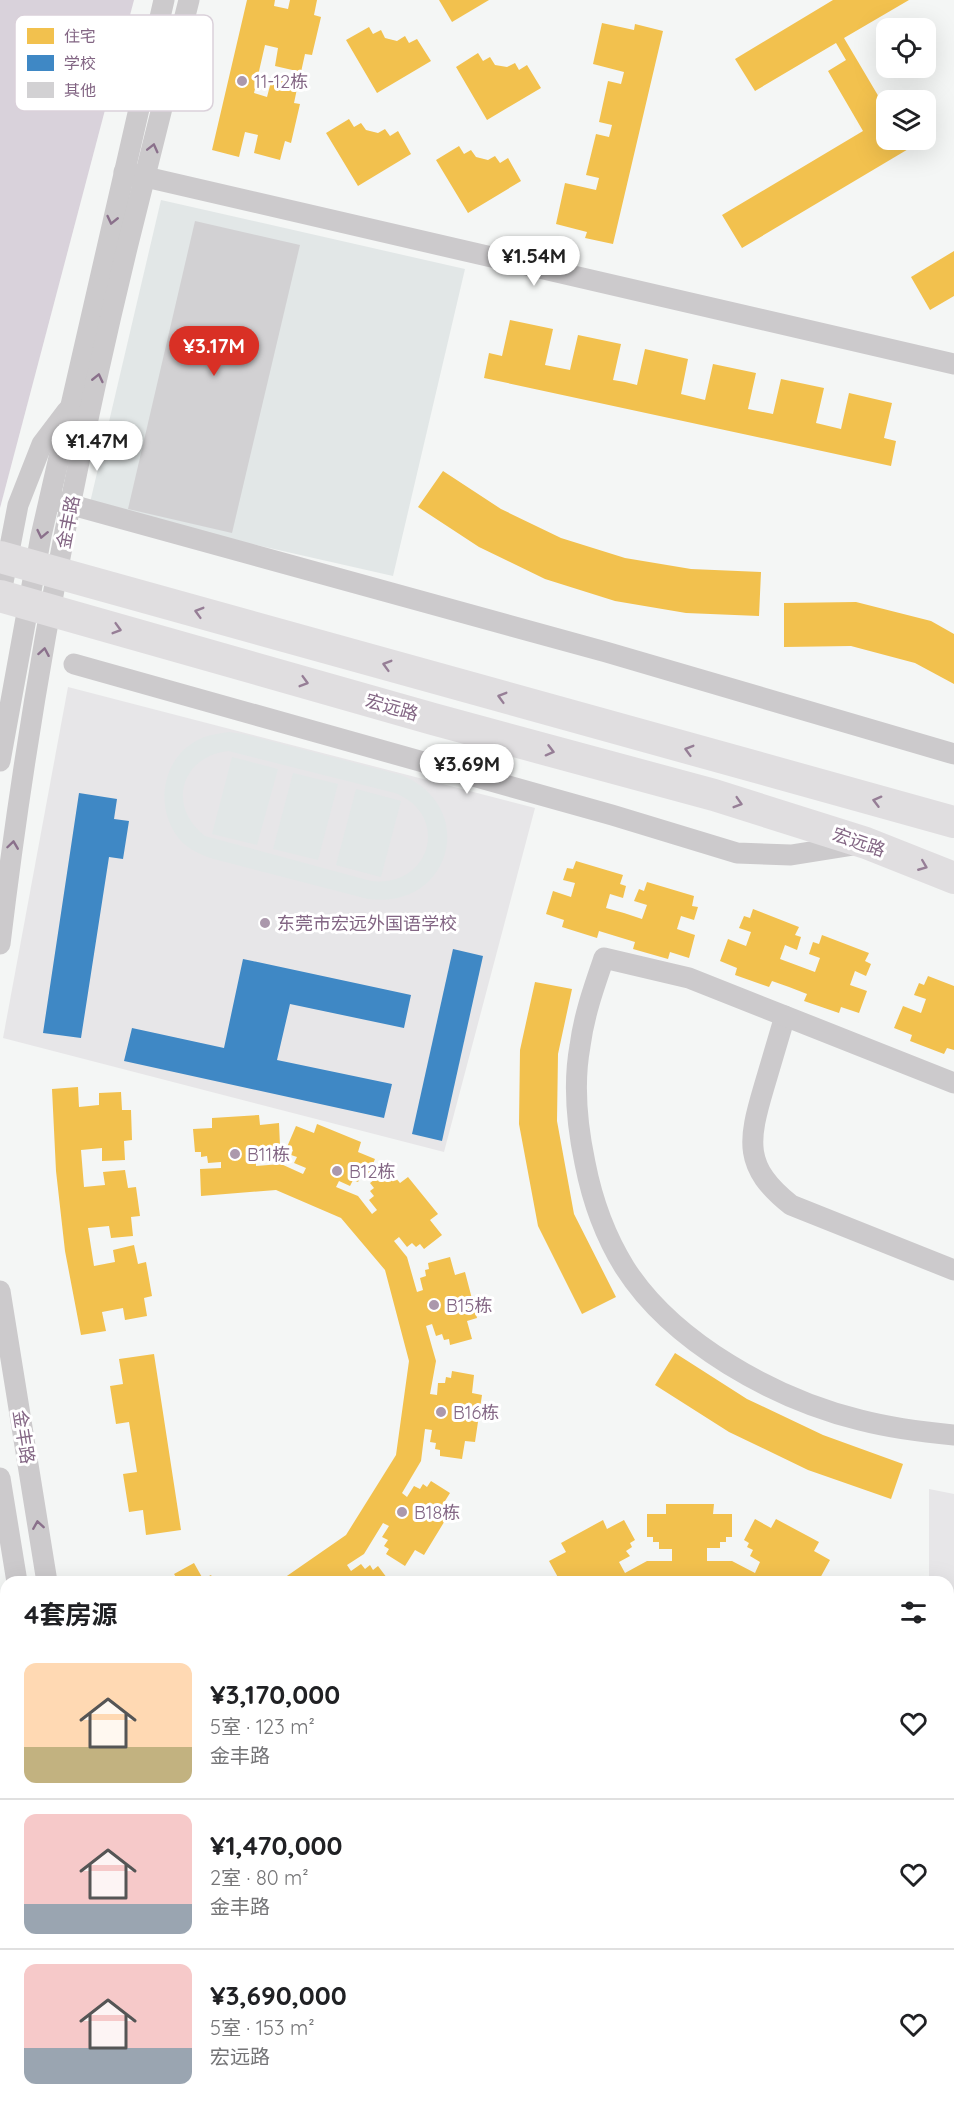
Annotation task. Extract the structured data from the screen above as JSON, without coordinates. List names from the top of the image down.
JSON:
{
  "streets": {
    "highway": ["宏远路"],
    "street": ["金丰路"]
  },
  "places": [
    "11-12栋",
    "东莞市宏远外国语学校",
    "B11栋",
    "B12栋",
    "B15栋",
    "B16栋",
    "B18栋"
  ],
  "legend": ["住宅", "学校", "其他"],
  "page": {
    "price": [
      "¥1.54M",
      "¥3.17M",
      "¥1.47M",
      "¥3.69M"
    ],
    "heading": "4套房源",
    "list": [
      {
        "name": "¥3,170,000",
        "note": "5室 · 123 m² · 金丰路"
      },
      {
        "name": "¥1,470,000",
        "note": "2室 · 80 m² · 金丰路"
      },
      {
        "name": "¥3,690,000",
        "note": "5室 · 153 m² · 宏远路"
      }
    ]
  }
}
